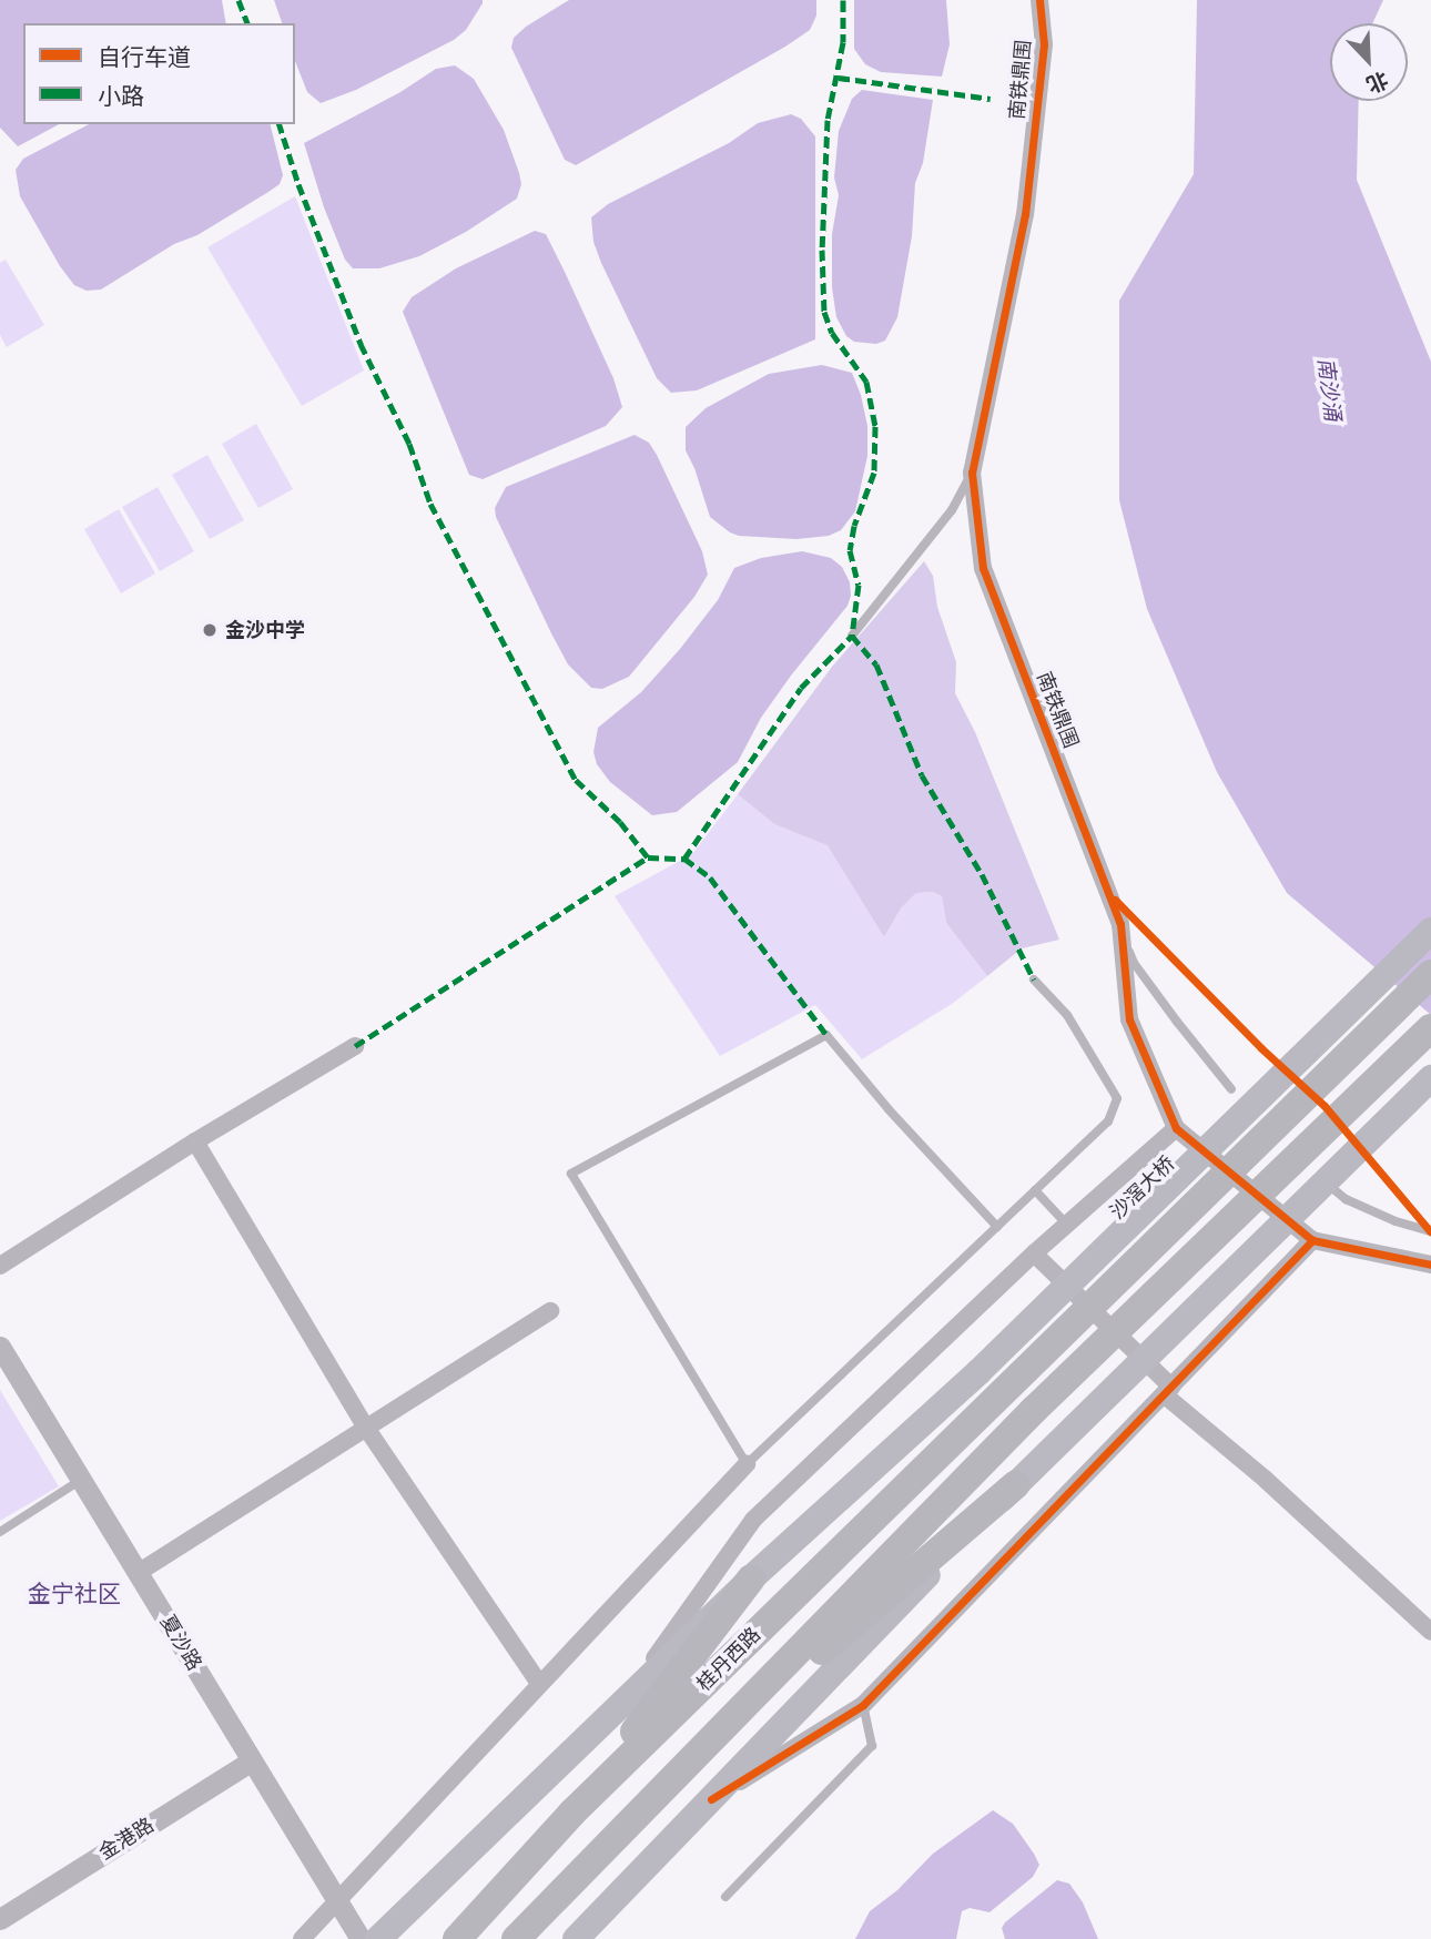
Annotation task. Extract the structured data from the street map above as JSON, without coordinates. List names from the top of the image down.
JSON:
{
  "streets": {
    "highway": ["桂丹西路"],
    "main road": ["沙滘大桥"],
    "street": ["南铁鼎围", "夏沙路", "金港路"]
  },
  "crossings": [
    ["夏沙路", "金港路"]
  ],
  "districts": ["金宁社区"],
  "water": ["南沙涌"],
  "places": ["金沙中学"],
  "legend": ["自行车道", "小路"],
  "north": "bottom right"
}
